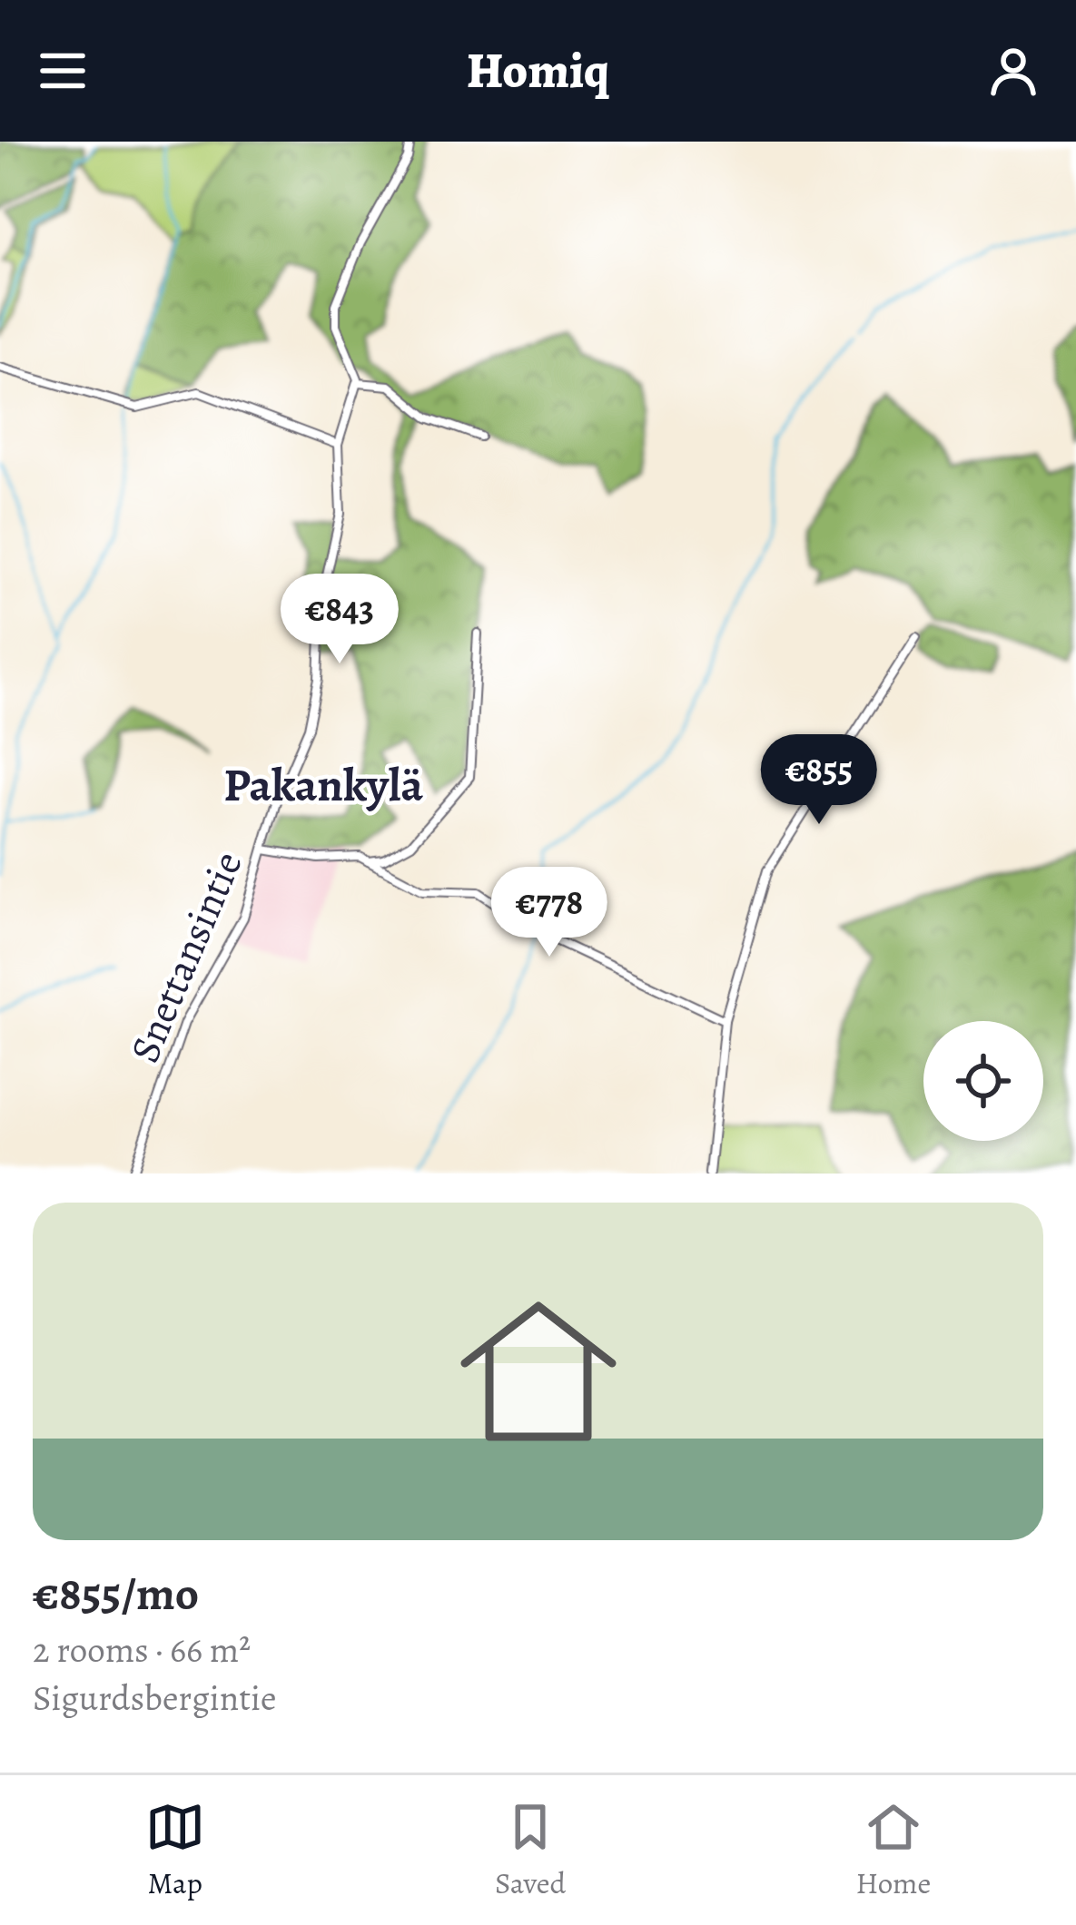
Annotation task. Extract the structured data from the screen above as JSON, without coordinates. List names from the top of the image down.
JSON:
{
  "streets": {
    "street": ["Snettansintie"]
  },
  "districts": ["Pakankylä"],
  "page": {
    "header": "Homiq",
    "price": ["€843", "€855", "€778"],
    "list": [
      {
        "name": "€855/mo",
        "note": "2 rooms · 66 m² · Sigurdsbergintie"
      }
    ],
    "tabs": ["Map", "Saved", "Home"]
  }
}
